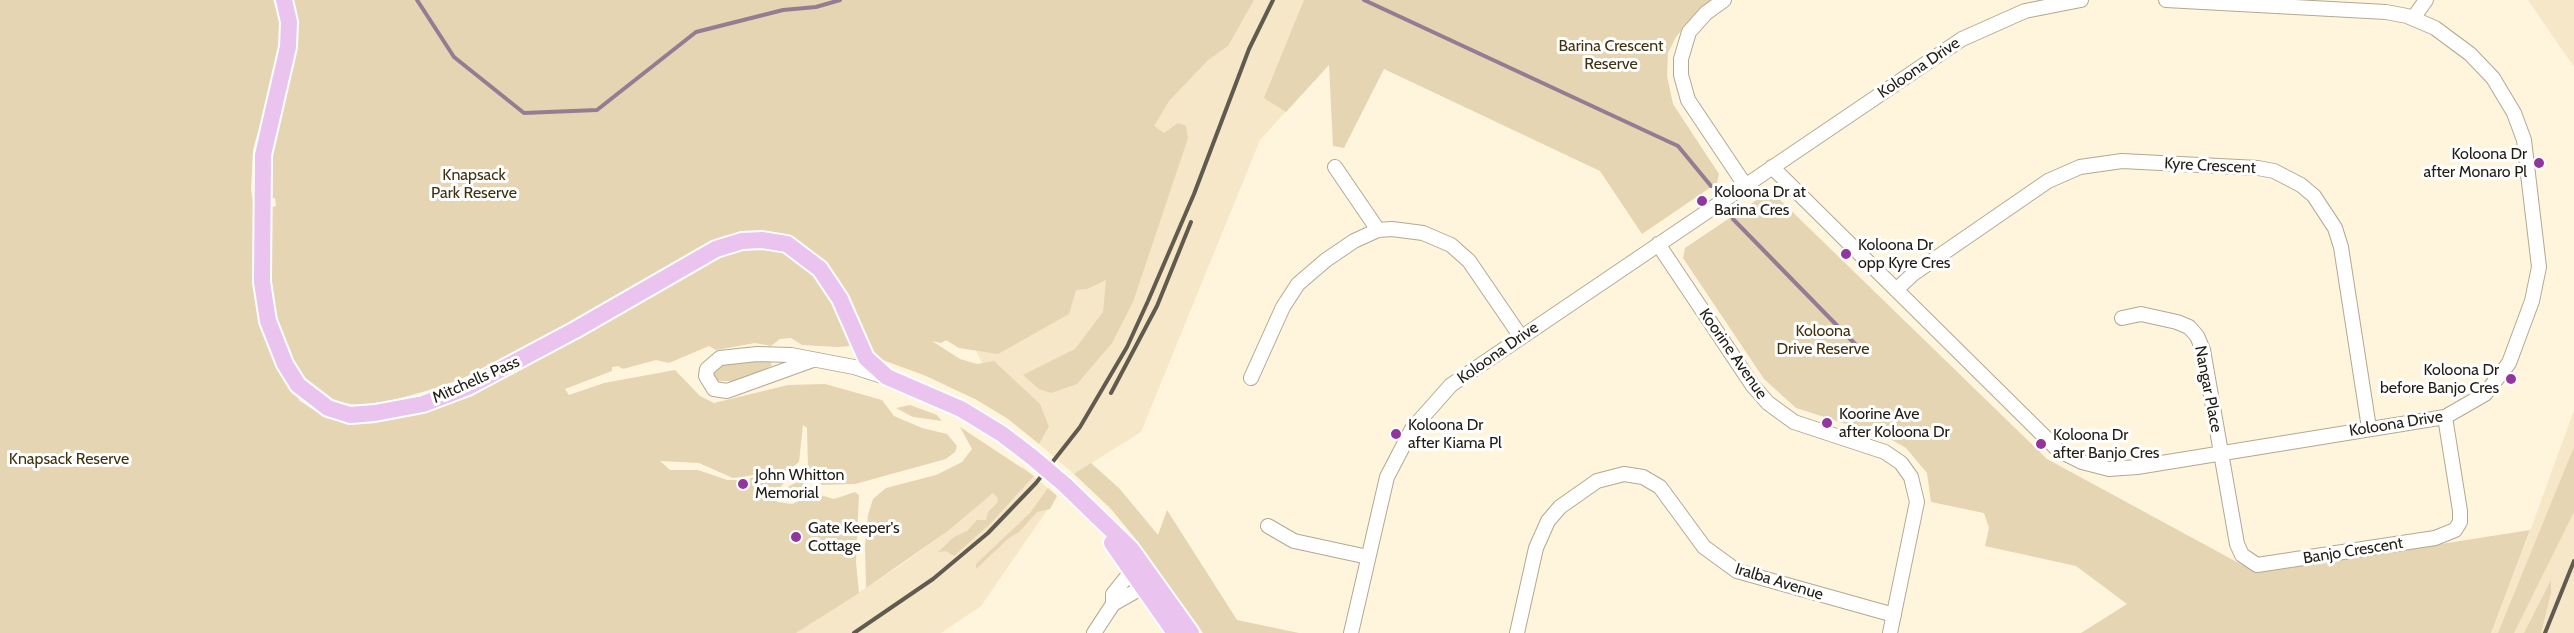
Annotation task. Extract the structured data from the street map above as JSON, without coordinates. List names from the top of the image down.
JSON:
{
  "streets": {
    "main road": ["Mitchells Pass"],
    "street": [
      "Koloona Drive",
      "Kyre Crescent",
      "Koorine Avenue",
      "Nangar Place",
      "Banjo Crescent",
      "Iralba Avenue"
    ]
  },
  "crossings": [
    ["Koloona Drive", "Kyre Crescent"],
    ["Koloona Drive", "Koorine Avenue"],
    ["Koloona Drive", "Nangar Place"],
    ["Koloona Drive", "Banjo Crescent"],
    ["Koorine Avenue", "Iralba Avenue"],
    ["Nangar Place", "Banjo Crescent"]
  ],
  "parks": [
    "Barina Crescent Reserve",
    "Knapsack Park Reserve",
    "Koloona Drive Reserve",
    "Knapsack Reserve"
  ],
  "places": [
    "Koloona Dr after Monaro Pl",
    "Koloona Dr at Barina Cres",
    "Koloona Dr opp Kyre Cres",
    "Koloona Dr before Banjo Cres",
    "Koorine Ave after Koloona Dr",
    "Koloona Dr after Kiama Pl",
    "Koloona Dr after Banjo Cres",
    "John Whitton Memorial",
    "Gate Keeper's Cottage"
  ]
}
